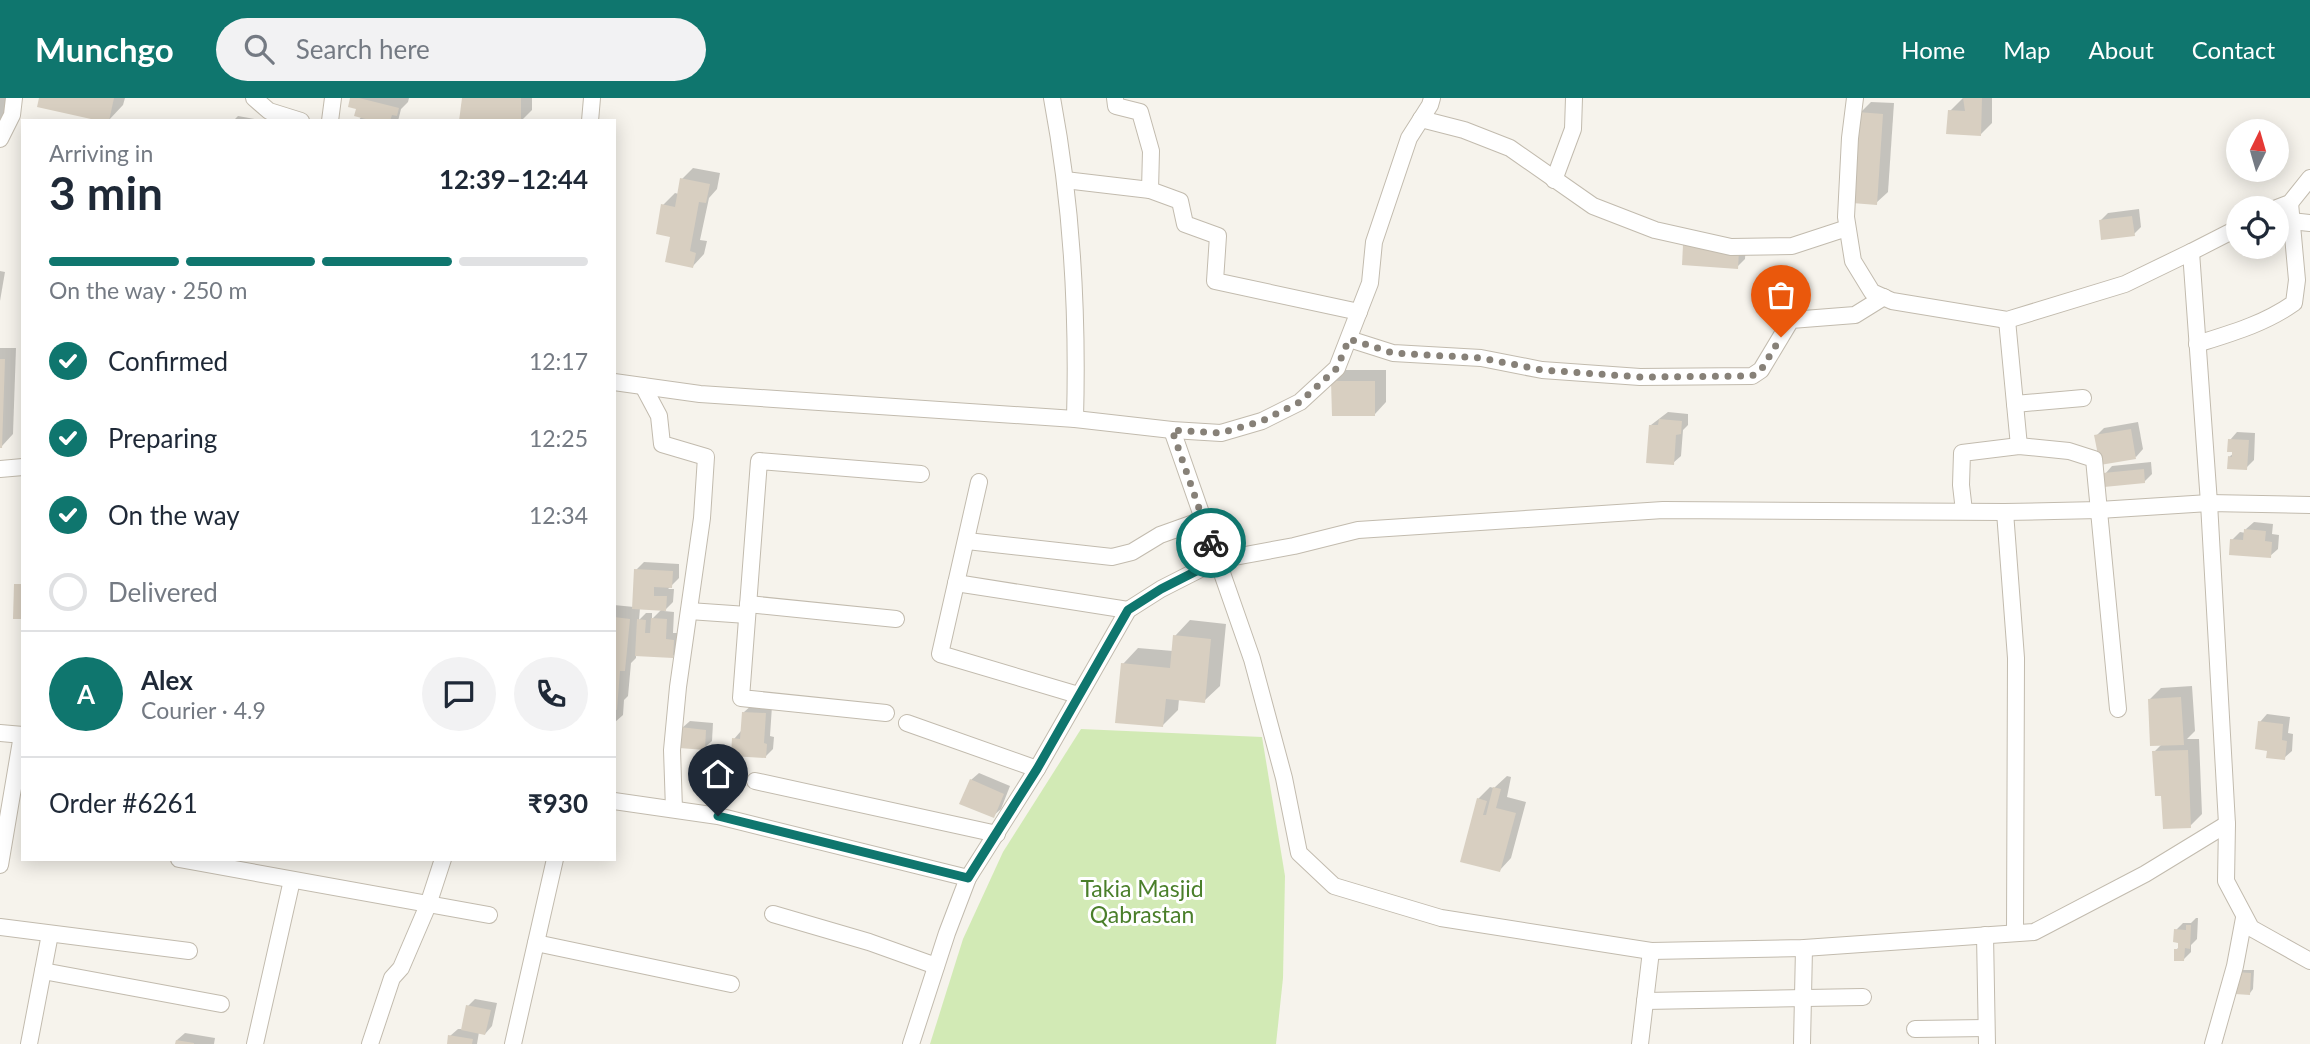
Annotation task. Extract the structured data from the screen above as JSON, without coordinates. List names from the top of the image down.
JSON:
{
  "parks": ["Takia Masjid Qabrastan"],
  "north": "top",
  "page": {
    "header": "Munchgo",
    "search": "Search here",
    "nav": [
      "Home",
      "Map",
      "About",
      "Contact"
    ],
    "heading": ["3 min", "Arriving in", "12:39–12:44"],
    "panel": [
      "Alex",
      "Courier · 4.9",
      "Order #6261",
      "₹930"
    ],
    "bar": "On the way · 250 m",
    "list": [
      ["Confirmed", "12:17"],
      ["Preparing", "12:25"],
      ["On the way", "12:34"],
      "Delivered"
    ],
    "round": "A"
  }
}
